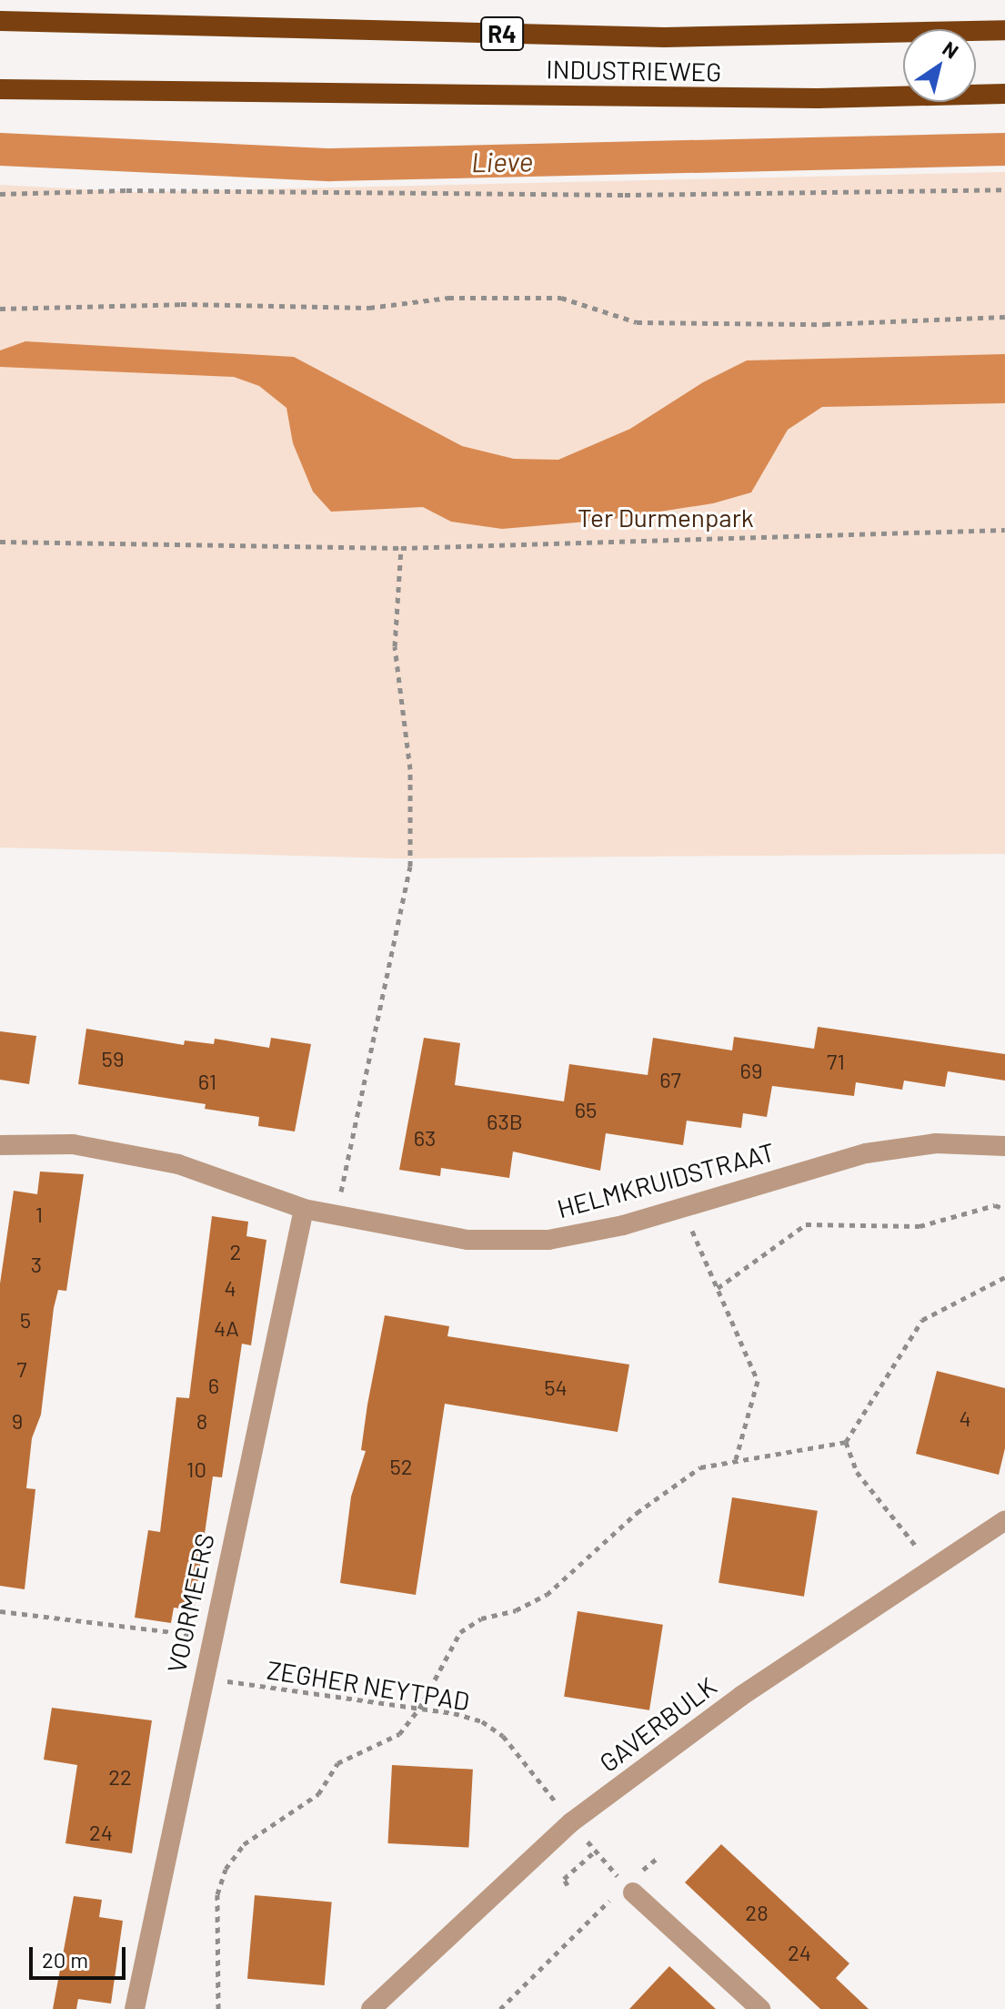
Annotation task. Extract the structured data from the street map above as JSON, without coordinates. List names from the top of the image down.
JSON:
{
  "streets": {
    "highway": ["R4", "INDUSTRIEWEG"],
    "street": ["HELMKRUIDSTRAAT", "VOORMEERS", "GAVERBULK"],
    "path": ["ZEGHER NEYTPAD"]
  },
  "crossings": [
    ["HELMKRUIDSTRAAT", "VOORMEERS"],
    ["VOORMEERS", "ZEGHER NEYTPAD"],
    ["ZEGHER NEYTPAD", "GAVERBULK"]
  ],
  "water": ["Lieve"],
  "parks": ["Ter Durmenpark"],
  "house_numbers": [
    "59",
    "71",
    "69",
    "67",
    "61",
    "65",
    "63B",
    "63",
    "1",
    "2",
    "3",
    "4",
    "5",
    "4A",
    "7",
    "6",
    "54",
    "4",
    "9",
    "8",
    "52",
    "10",
    "22",
    "24",
    "28",
    "24"
  ],
  "scale_bar": "20 m",
  "north": "top right"
}
